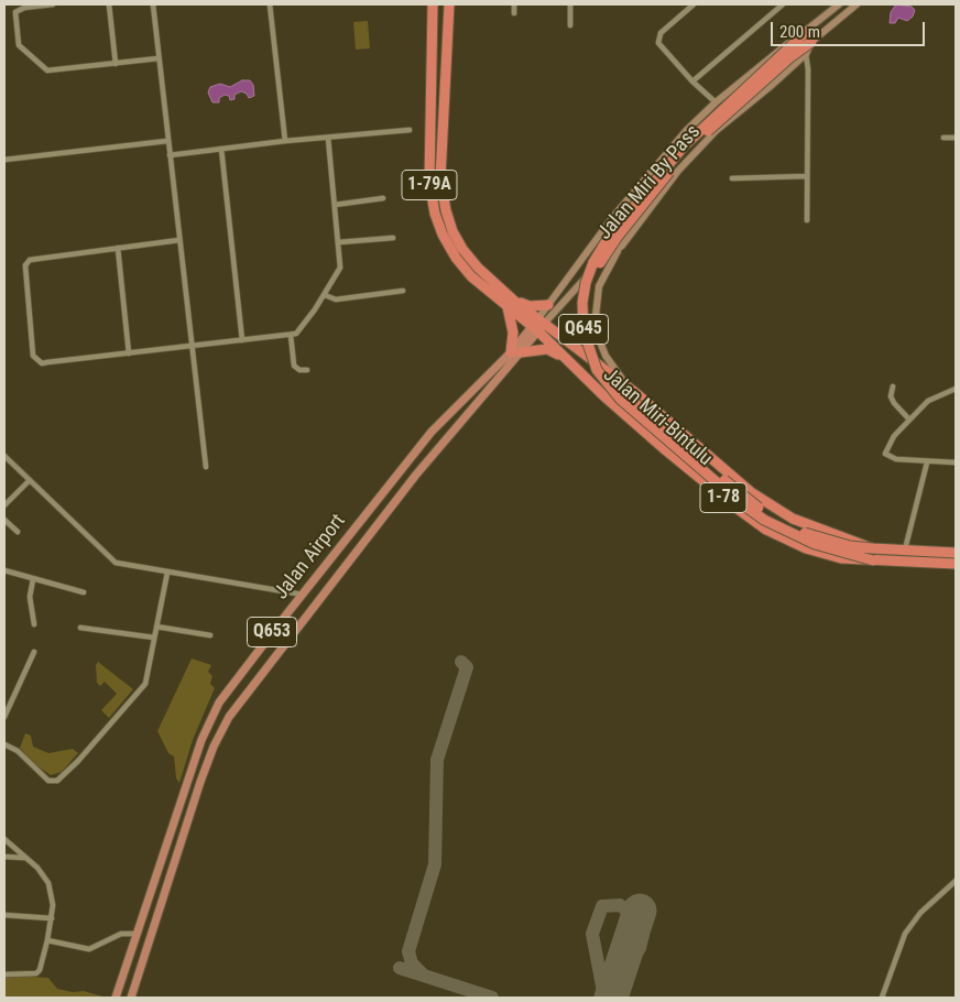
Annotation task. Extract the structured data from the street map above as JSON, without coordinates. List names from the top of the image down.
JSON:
{
  "streets": {
    "highway": [
      "1-79A",
      "Q645",
      "Jalan Miri-Bintulu",
      "1-78"
    ],
    "main road": ["Jalan Miri By Pass", "Jalan Airport", "Q653"]
  },
  "crossings": [
    ["Jalan Miri By Pass", "Q645"],
    ["Jalan Miri By Pass", "Jalan Miri-Bintulu"],
    ["Jalan Miri By Pass", "Q653"],
    ["Q645", "Jalan Miri-Bintulu"],
    ["Jalan Miri-Bintulu", "Jalan Airport"],
    ["Jalan Miri-Bintulu", "Q653"],
    ["Jalan Airport", "Q653"]
  ],
  "scale_bar": "200 m"
}
